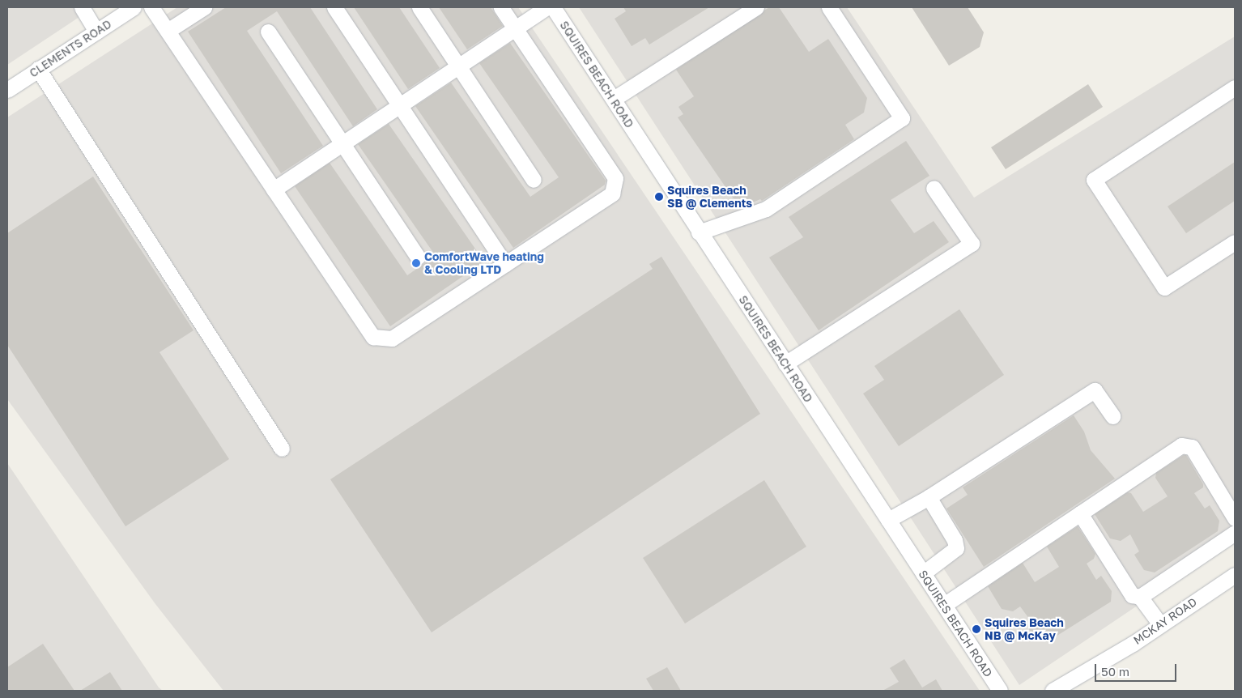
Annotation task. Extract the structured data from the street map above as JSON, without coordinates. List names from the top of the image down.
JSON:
{
  "streets": {
    "street": ["CLEMENTS ROAD", "SQUIRES BEACH ROAD", "MCKAY ROAD"]
  },
  "places": ["Squires Beach SB @ Clements", "ComfortWave heating & Cooling LTD", "Squires Beach NB @ McKay"],
  "scale_bar": "50 m"
}
